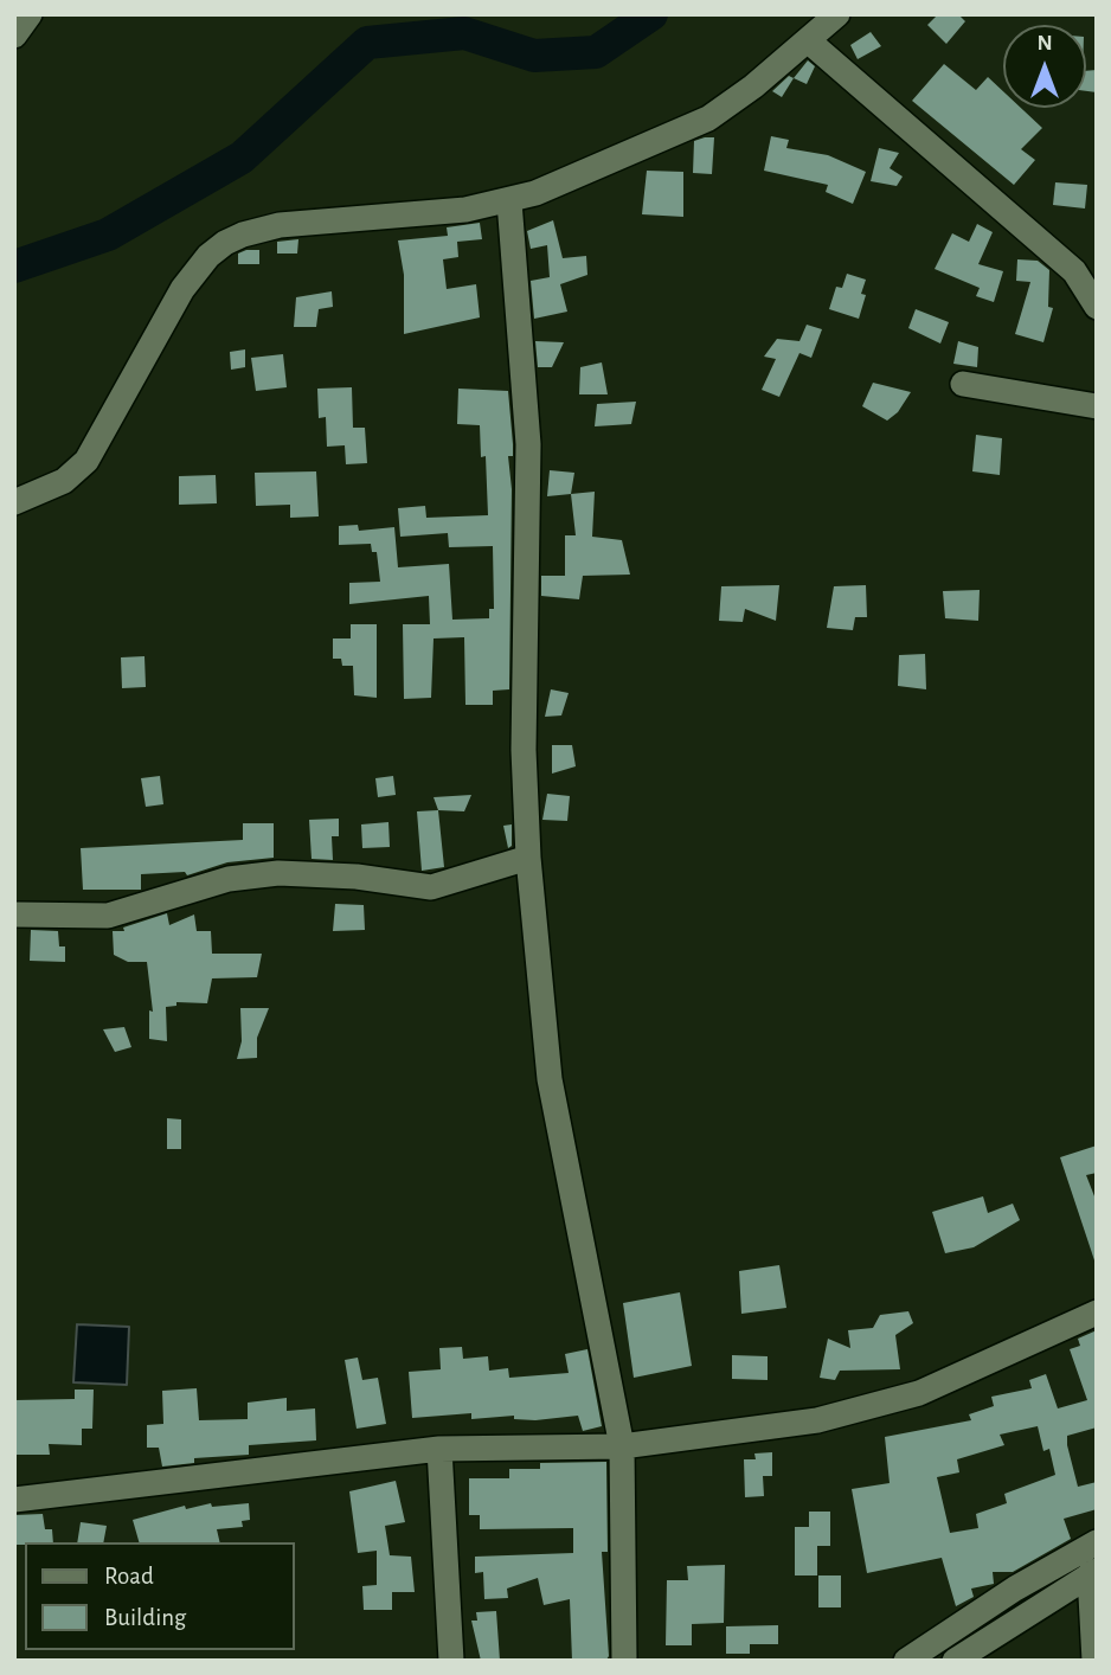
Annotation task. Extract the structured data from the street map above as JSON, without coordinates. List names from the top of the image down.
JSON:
{
  "legend": ["Road", "Building"],
  "north": "top"
}
